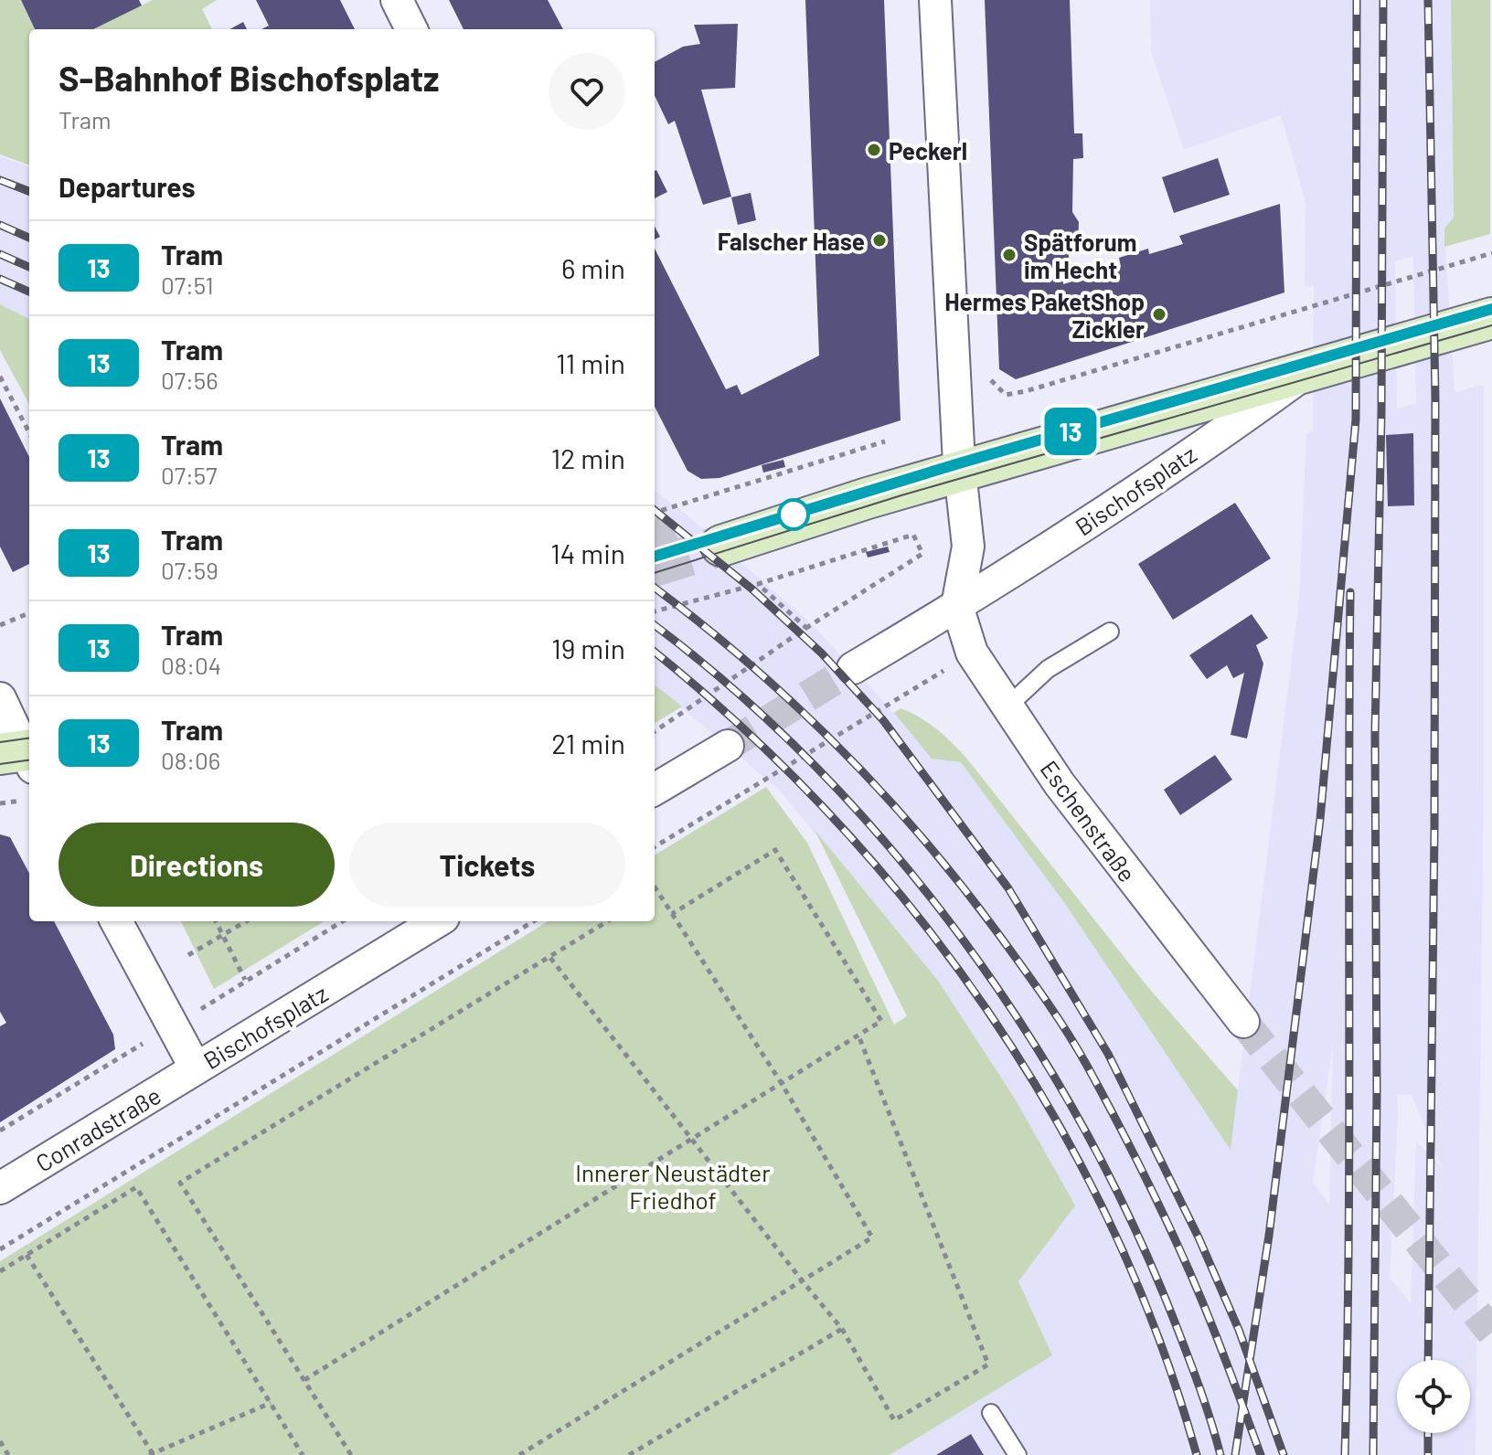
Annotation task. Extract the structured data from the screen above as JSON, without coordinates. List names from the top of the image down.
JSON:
{
  "streets": {
    "main road": ["Bischofsplatz"],
    "street": ["Eschenstraße", "Conradstraße"]
  },
  "crossings": [
    ["Bischofsplatz", "Eschenstraße"],
    ["Bischofsplatz", "Conradstraße"]
  ],
  "parks": ["Innerer Neustädter Friedhof"],
  "places": [
    "Peckerl",
    "Falscher Hase",
    "Spätforum im Hecht",
    "Hermes PaketShop Zickler"
  ],
  "lines": ["tram line 13"],
  "page": {
    "on_map": "13",
    "heading": [
      ["S-Bahnhof Bischofsplatz", "Tram"],
      "Departures"
    ],
    "list": [
      {
        "mark": "13",
        "name": "Tram",
        "note": "07:51",
        "value": "6 min"
      },
      {
        "mark": "13",
        "name": "Tram",
        "note": "07:56",
        "value": "11 min"
      },
      {
        "mark": "13",
        "name": "Tram",
        "note": "07:57",
        "value": "12 min"
      },
      {
        "mark": "13",
        "name": "Tram",
        "note": "07:59",
        "value": "14 min"
      },
      {
        "mark": "13",
        "name": "Tram",
        "note": "08:04",
        "value": "19 min"
      },
      {
        "mark": "13",
        "name": "Tram",
        "note": "08:06",
        "value": "21 min"
      }
    ],
    "buttons": ["Directions", "Tickets"]
  }
}
